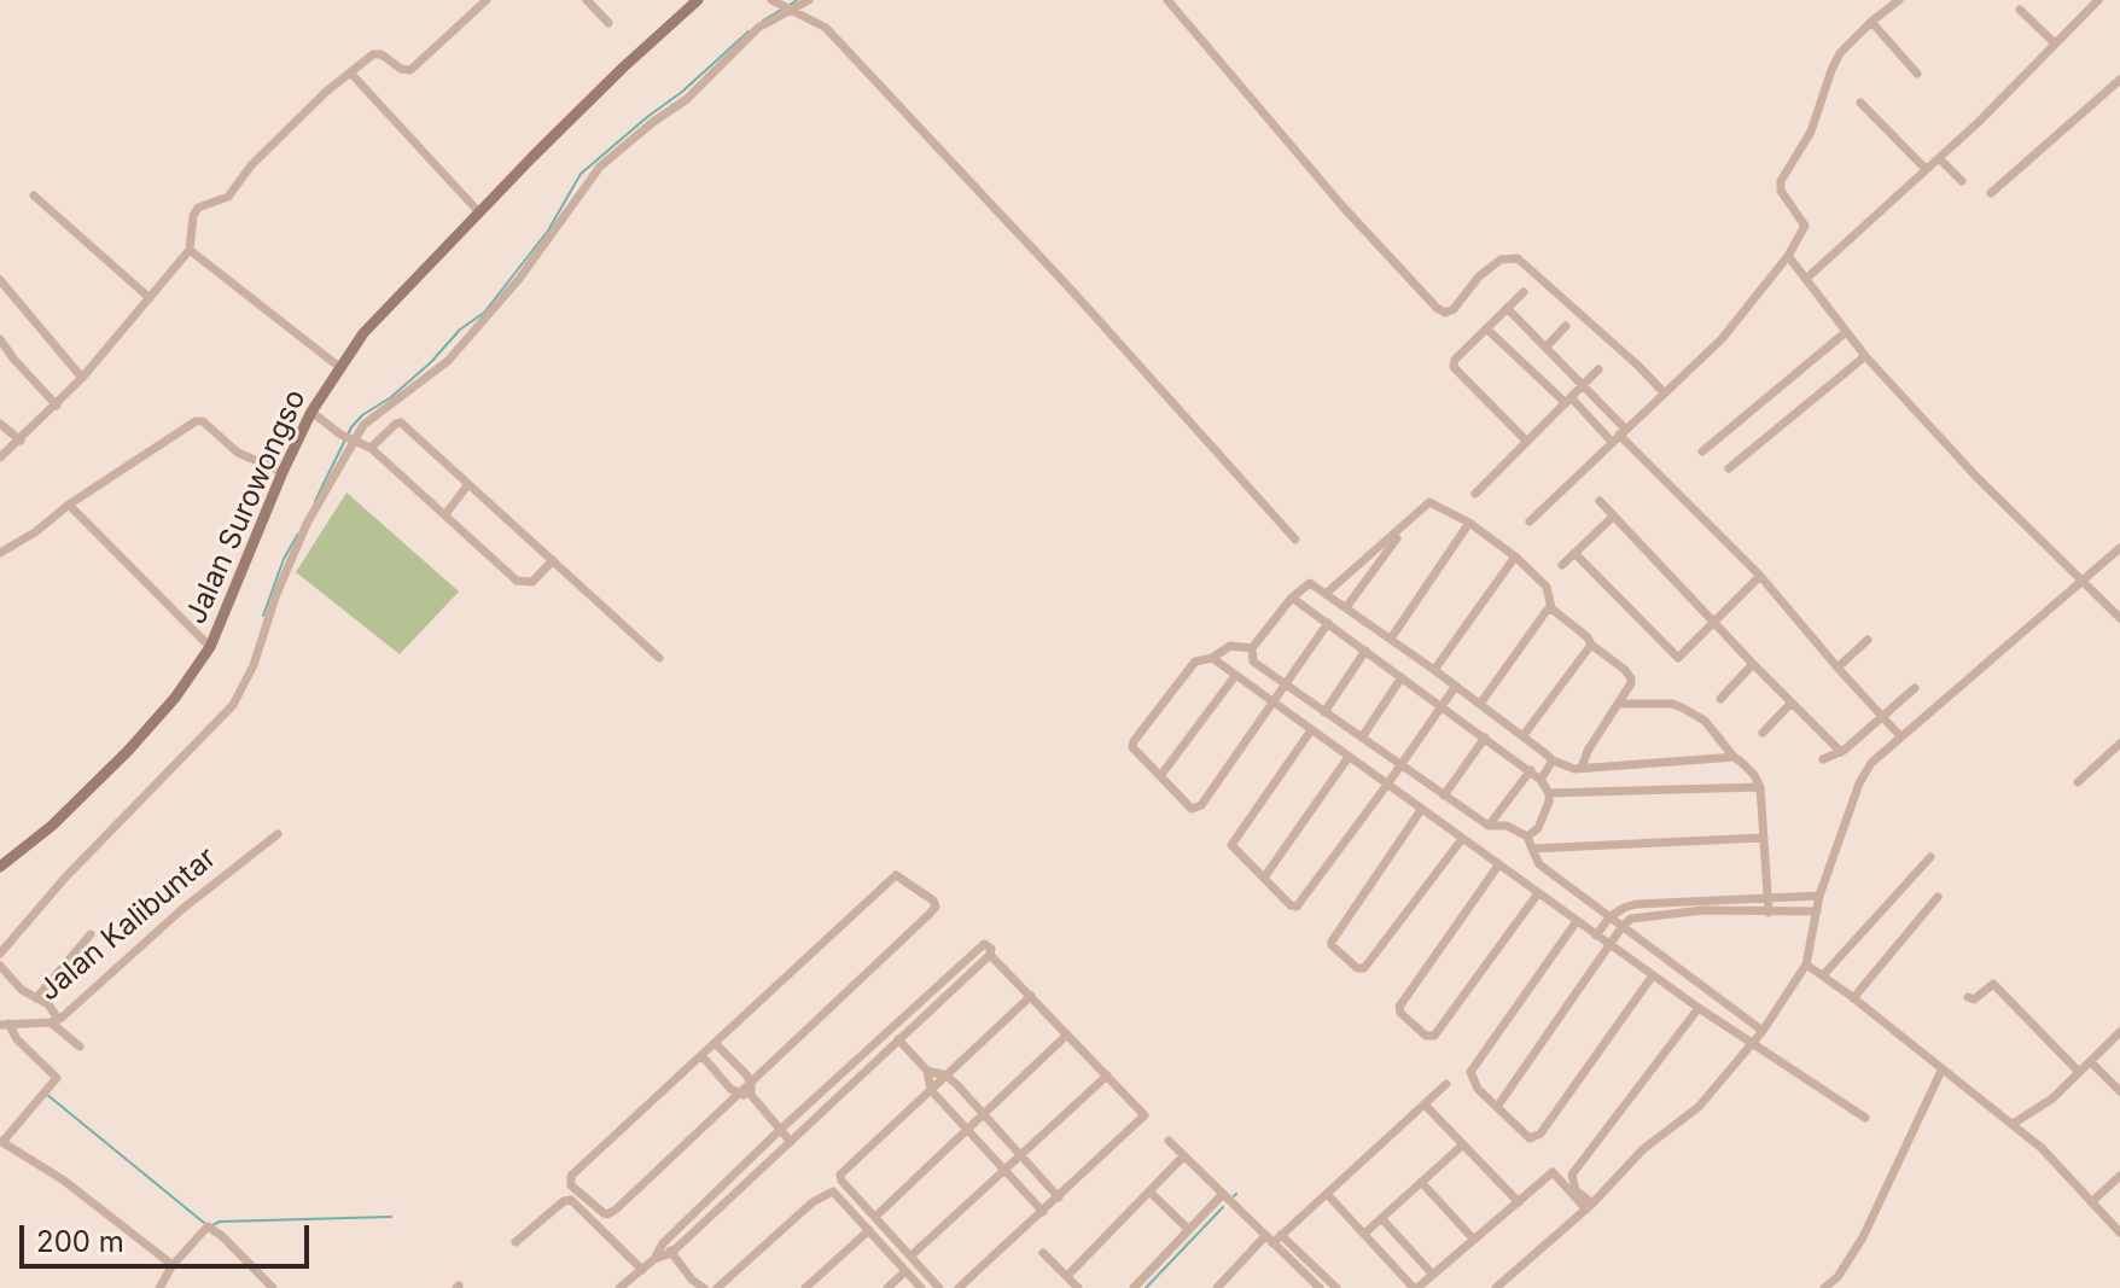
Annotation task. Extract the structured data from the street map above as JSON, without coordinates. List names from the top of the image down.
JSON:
{
  "streets": {
    "street": ["Jalan Surowongso", "Jalan Kalibuntar"]
  },
  "scale_bar": "200 m"
}
